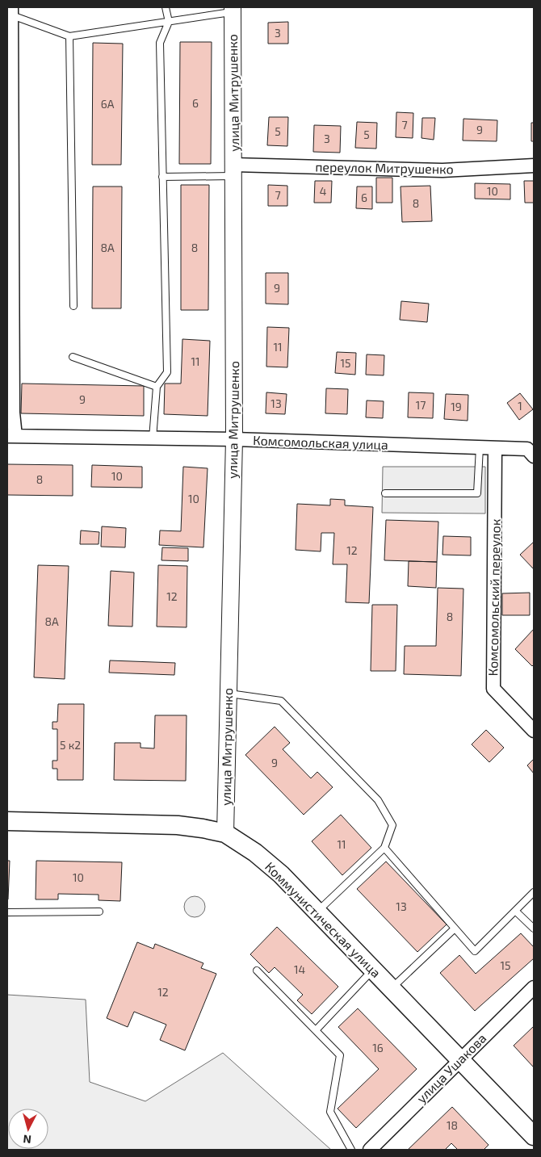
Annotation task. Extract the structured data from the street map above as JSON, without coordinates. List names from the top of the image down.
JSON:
{
  "streets": {
    "main road": ["Коммунистическая улица"],
    "street": [
      "улица Митрушенко",
      "переулок Митрушенко",
      "Комсомольская улица",
      "Комсомольский переулок",
      "улица Ушакова"
    ]
  },
  "crossings": [
    ["улица Митрушенко", "переулок Митрушенко"],
    ["улица Митрушенко", "Комсомольская улица"],
    ["улица Митрушенко", "Коммунистическая улица"],
    ["Комсомольская улица", "Комсомольский переулок"],
    ["Коммунистическая улица", "улица Ушакова"]
  ],
  "house_numbers": [
    "3",
    "6",
    "6А",
    "7",
    "9",
    "5",
    "5",
    "3",
    "4",
    "10",
    "7",
    "6",
    "8",
    "8А",
    "8",
    "9",
    "11",
    "11",
    "15",
    "9",
    "13",
    "17",
    "1",
    "19",
    "10",
    "8",
    "10",
    "12",
    "12",
    "8",
    "8А",
    "5 к2",
    "9",
    "11",
    "10",
    "13",
    "15",
    "14",
    "12",
    "16",
    "18"
  ],
  "north": "bottom"
}
